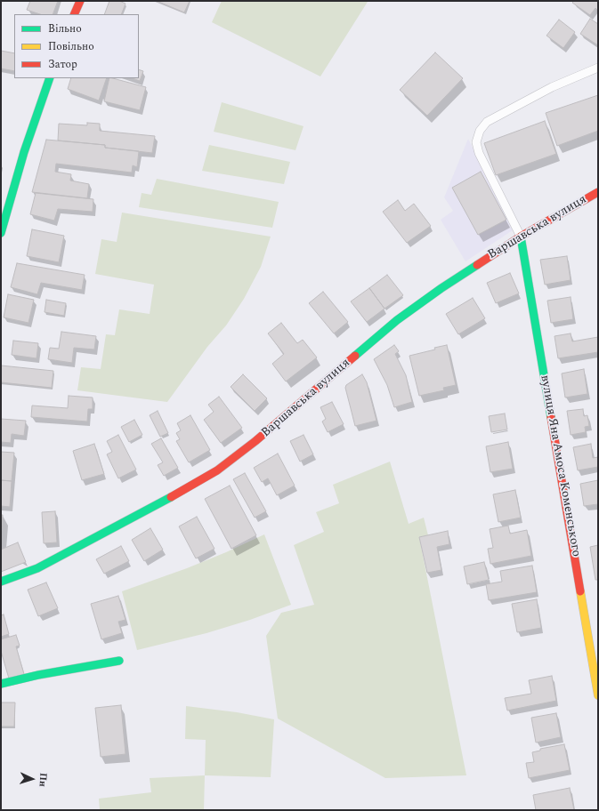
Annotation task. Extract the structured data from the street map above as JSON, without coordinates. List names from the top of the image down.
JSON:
{
  "streets": {
    "street": ["Варшавська вулиця", "вулиця Яна Амоса Коменського"]
  },
  "crossings": [
    ["Варшавська вулиця", "вулиця Яна Амоса Коменського"]
  ],
  "legend": ["Вільно", "Повільно", "Затор"],
  "north": "right"
}
